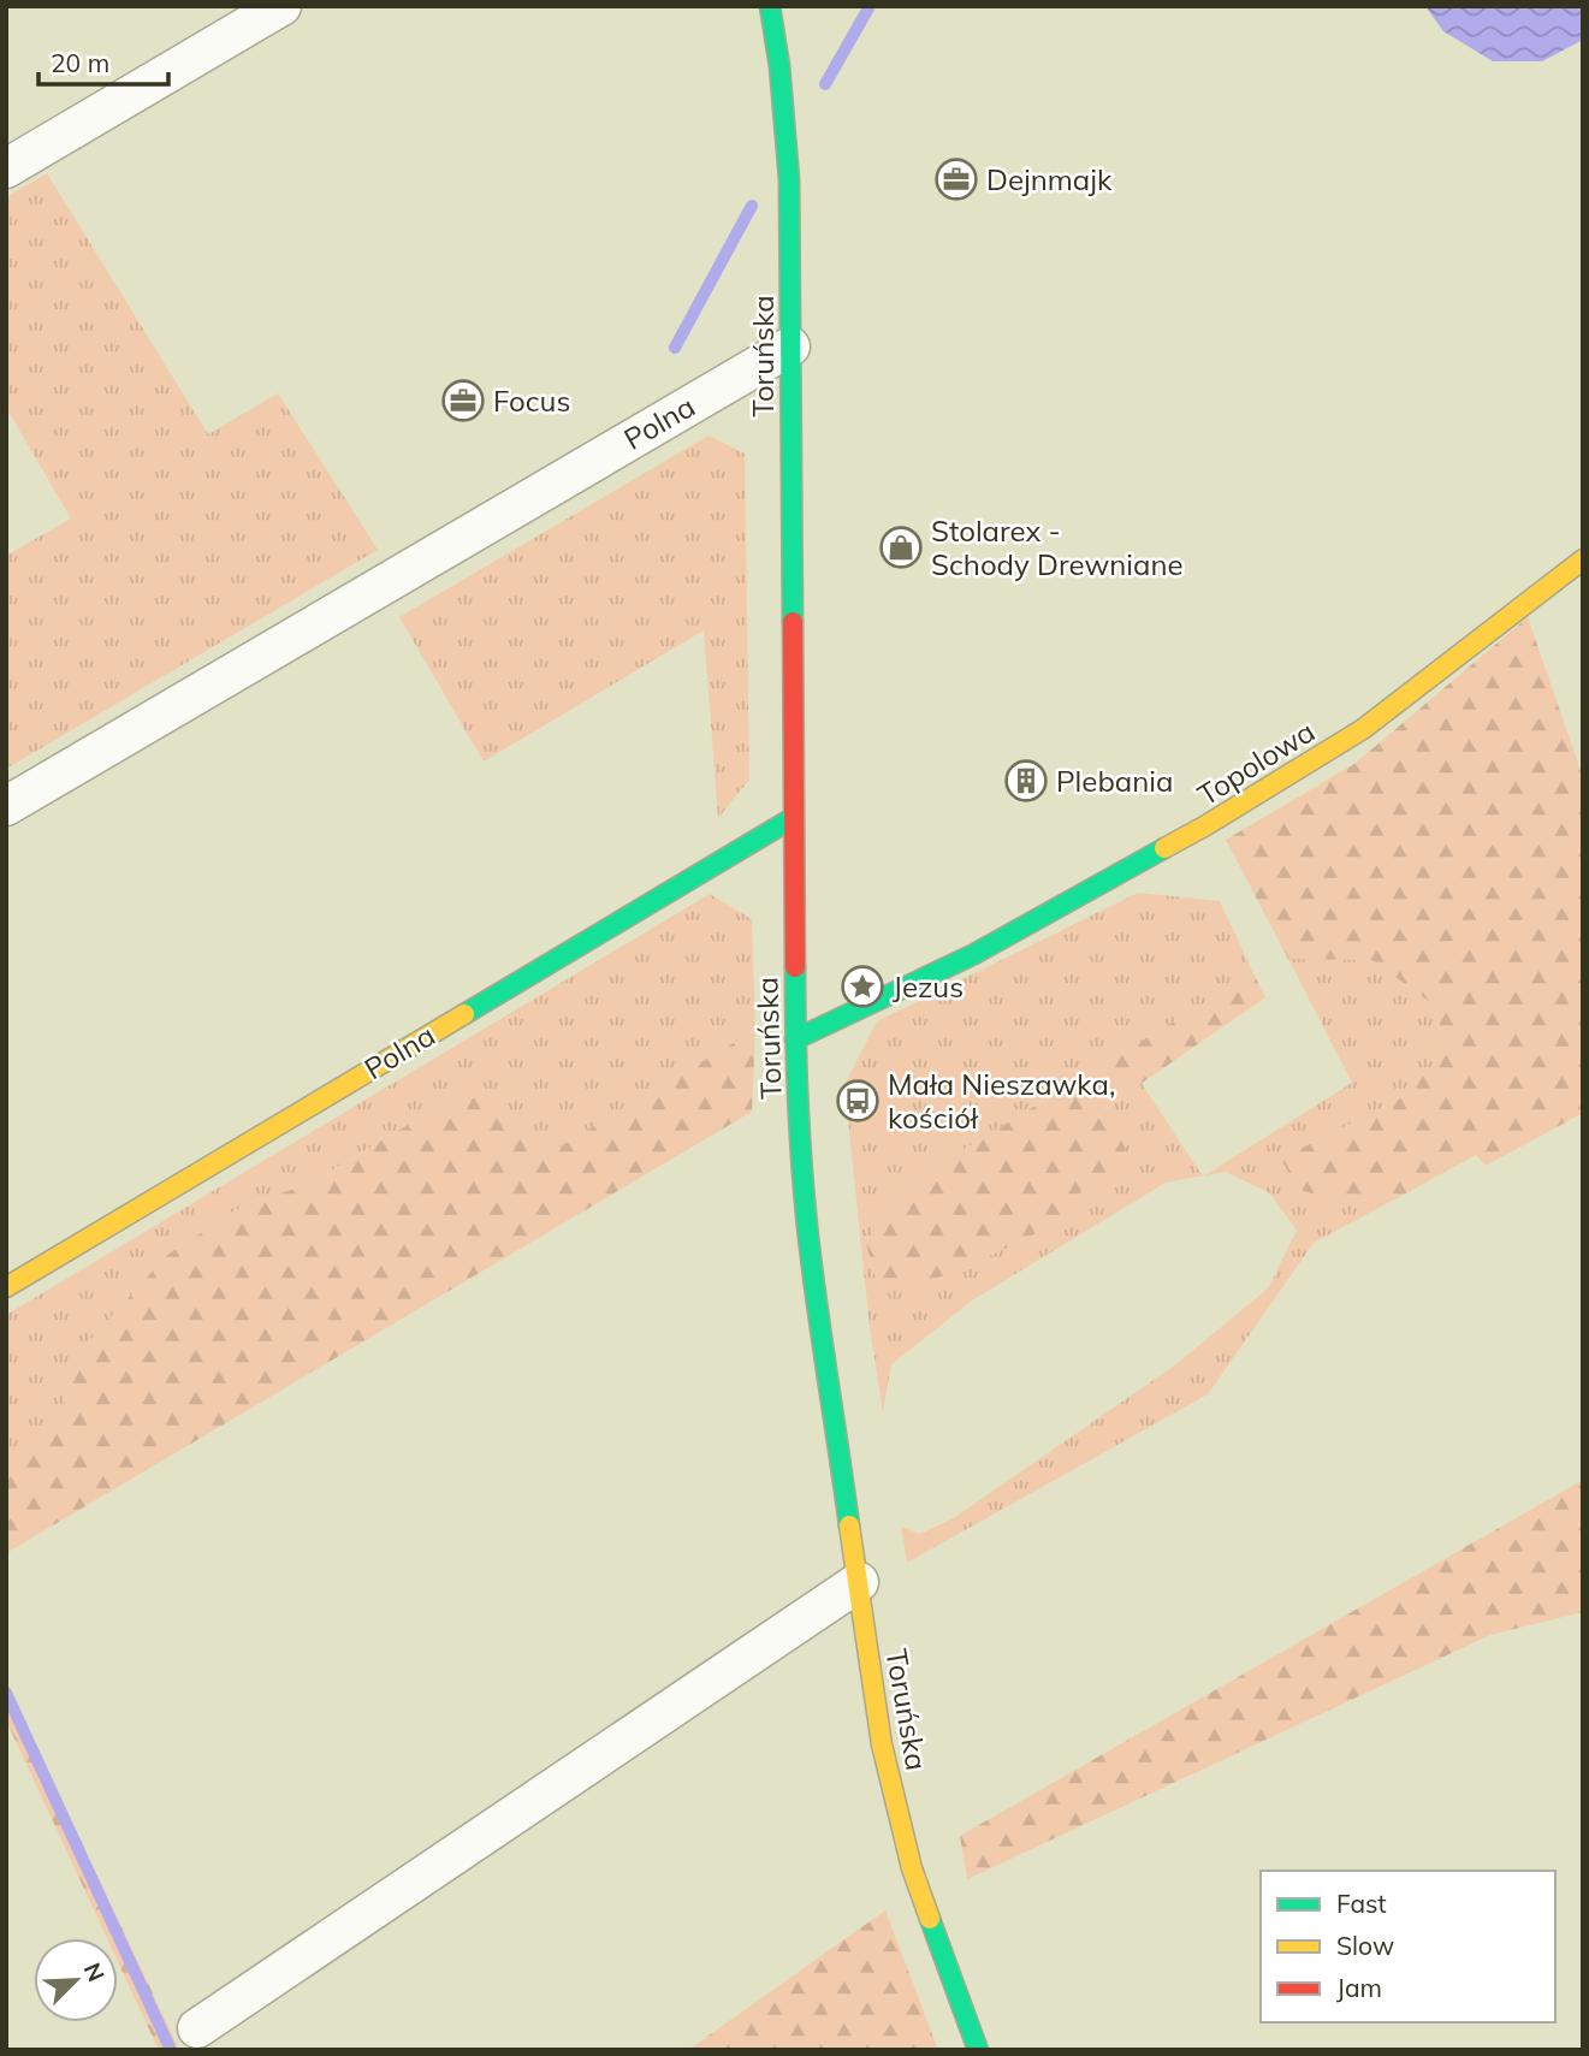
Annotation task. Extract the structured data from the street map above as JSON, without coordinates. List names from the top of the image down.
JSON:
{
  "streets": {
    "main road": ["Toruńska", "Polna", "Topolowa"]
  },
  "crossings": [
    ["Toruńska", "Polna"],
    ["Toruńska", "Topolowa"]
  ],
  "places": {
    "office": ["Dejnmajk", "Focus"],
    "shop": ["Stolarex - Schody Drewniane"],
    "building": ["Plebania"],
    "place": ["Jezus"],
    "bus stop": ["Mała Nieszawka, kościół"]
  },
  "legend": ["Fast", "Slow", "Jam"],
  "scale_bar": "20 m",
  "north": "top right"
}
